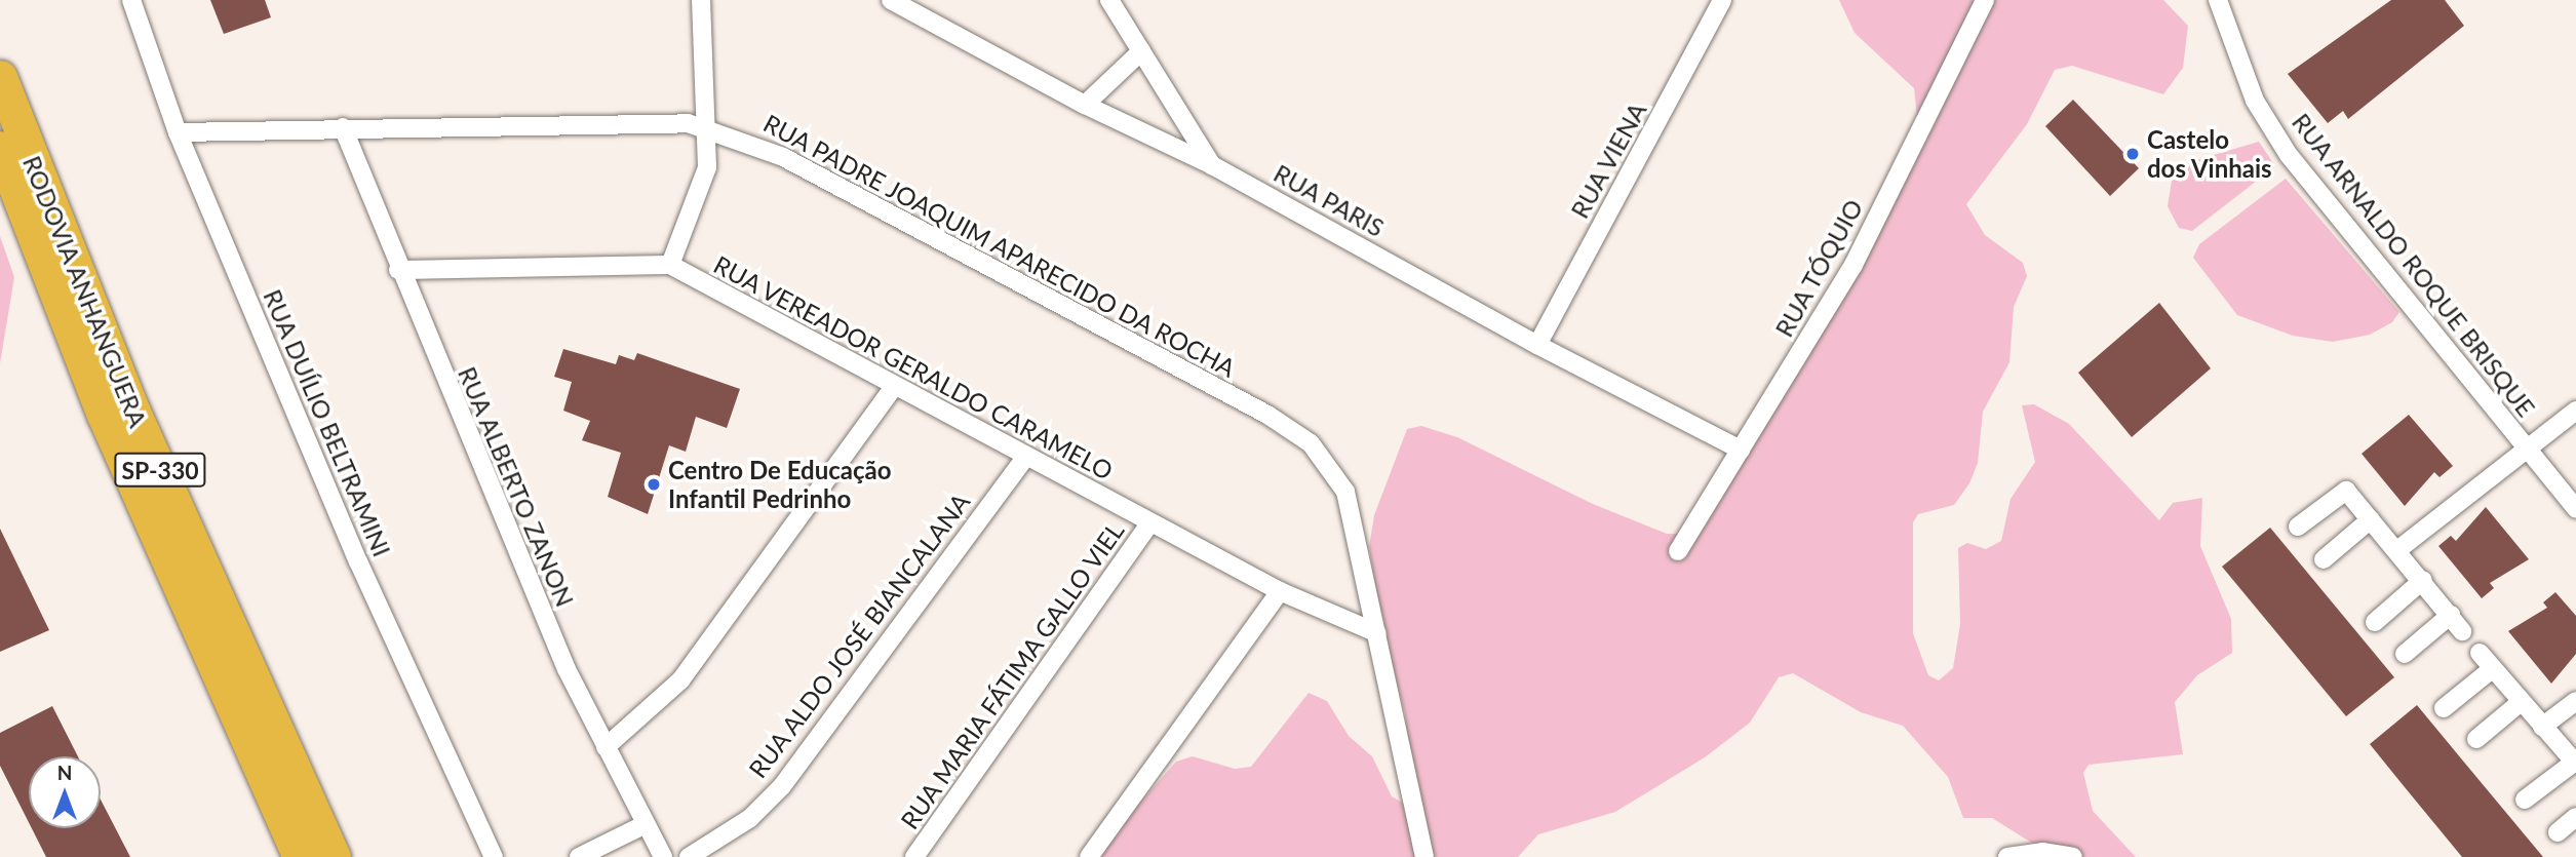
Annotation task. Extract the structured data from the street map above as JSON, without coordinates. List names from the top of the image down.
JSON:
{
  "streets": {
    "highway": ["RODOVIA ANHANGUERA", "SP-330"],
    "street": [
      "RUA VIENA",
      "RUA PARIS",
      "RUA PADRE JOAQUIM APARECIDO DA ROCHA",
      "RUA ARNALDO ROQUE BRISQUE",
      "RUA TÓQUIO",
      "RUA VEREADOR GERALDO CARAMELO",
      "RUA DUÍLIO BELTRAMINI",
      "RUA ALBERTO ZANON",
      "RUA ALDO JOSÉ BIANCALANA",
      "RUA MARIA FÁTIMA GALLO VIEL"
    ]
  },
  "crossings": [
    ["RUA VIENA", "RUA PARIS"],
    ["RUA PARIS", "RUA TÓQUIO"],
    ["RUA PADRE JOAQUIM APARECIDO DA ROCHA", "RUA VEREADOR GERALDO CARAMELO"],
    ["RUA PADRE JOAQUIM APARECIDO DA ROCHA", "RUA DUÍLIO BELTRAMINI"],
    ["RUA PADRE JOAQUIM APARECIDO DA ROCHA", "RUA ALBERTO ZANON"],
    ["RUA VEREADOR GERALDO CARAMELO", "RUA ALDO JOSÉ BIANCALANA"],
    ["RUA VEREADOR GERALDO CARAMELO", "RUA MARIA FÁTIMA GALLO VIEL"]
  ],
  "places": ["Castelo dos Vinhais", "Centro De Educação Infantil Pedrinho"],
  "north": "top"
}
